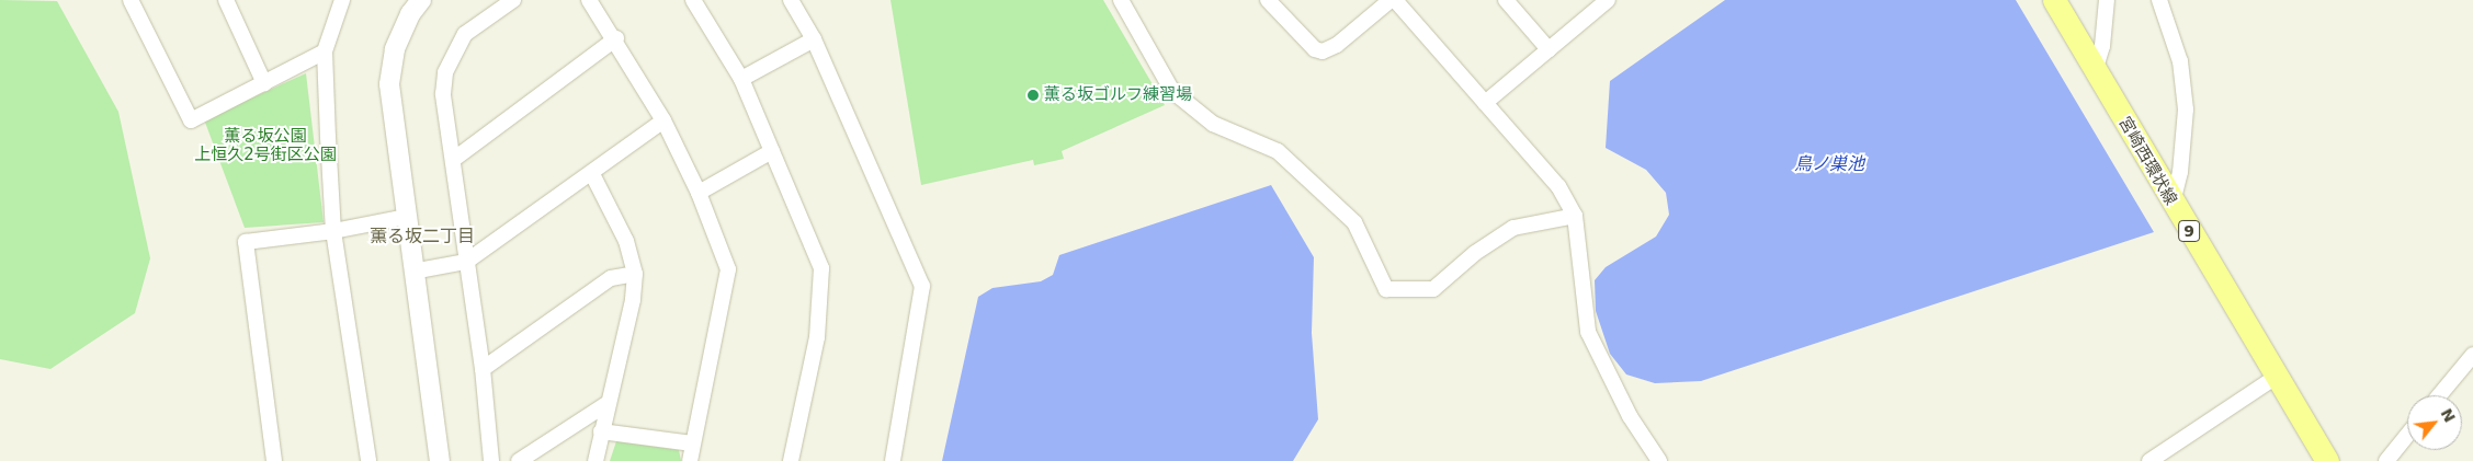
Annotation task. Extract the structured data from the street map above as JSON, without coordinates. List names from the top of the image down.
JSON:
{
  "streets": {
    "main road": ["宮崎西環状線", "9"]
  },
  "districts": ["薫る坂二丁目"],
  "water": ["鳥ノ巣池"],
  "parks": ["薫る坂公園 上恒久2号街区公園"],
  "places": ["薫る坂ゴルフ練習場"],
  "north": "top right"
}
